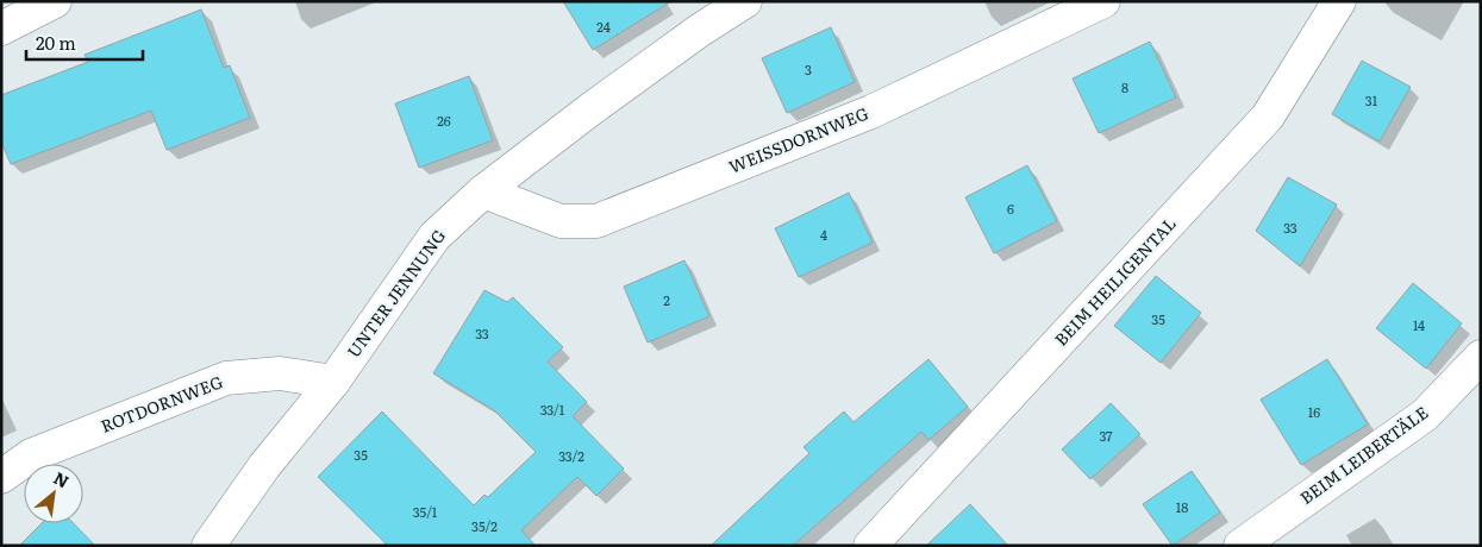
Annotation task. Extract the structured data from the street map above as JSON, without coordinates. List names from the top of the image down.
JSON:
{
  "streets": {
    "street": [
      "WEISSDORNWEG",
      "BEIM HEILIGENTAL",
      "UNTER JENNUNG",
      "ROTDORNWEG",
      "BEIM LEIBERTÄLE"
    ]
  },
  "crossings": [
    ["WEISSDORNWEG", "UNTER JENNUNG"],
    ["UNTER JENNUNG", "ROTDORNWEG"]
  ],
  "house_numbers": [
    "24",
    "3",
    "8",
    "31",
    "26",
    "6",
    "33",
    "4",
    "2",
    "35",
    "14",
    "33",
    "33/1",
    "16",
    "37",
    "35",
    "33/2",
    "18",
    "35/1",
    "35/2"
  ],
  "scale_bar": "20 m",
  "north": "top right"
}
